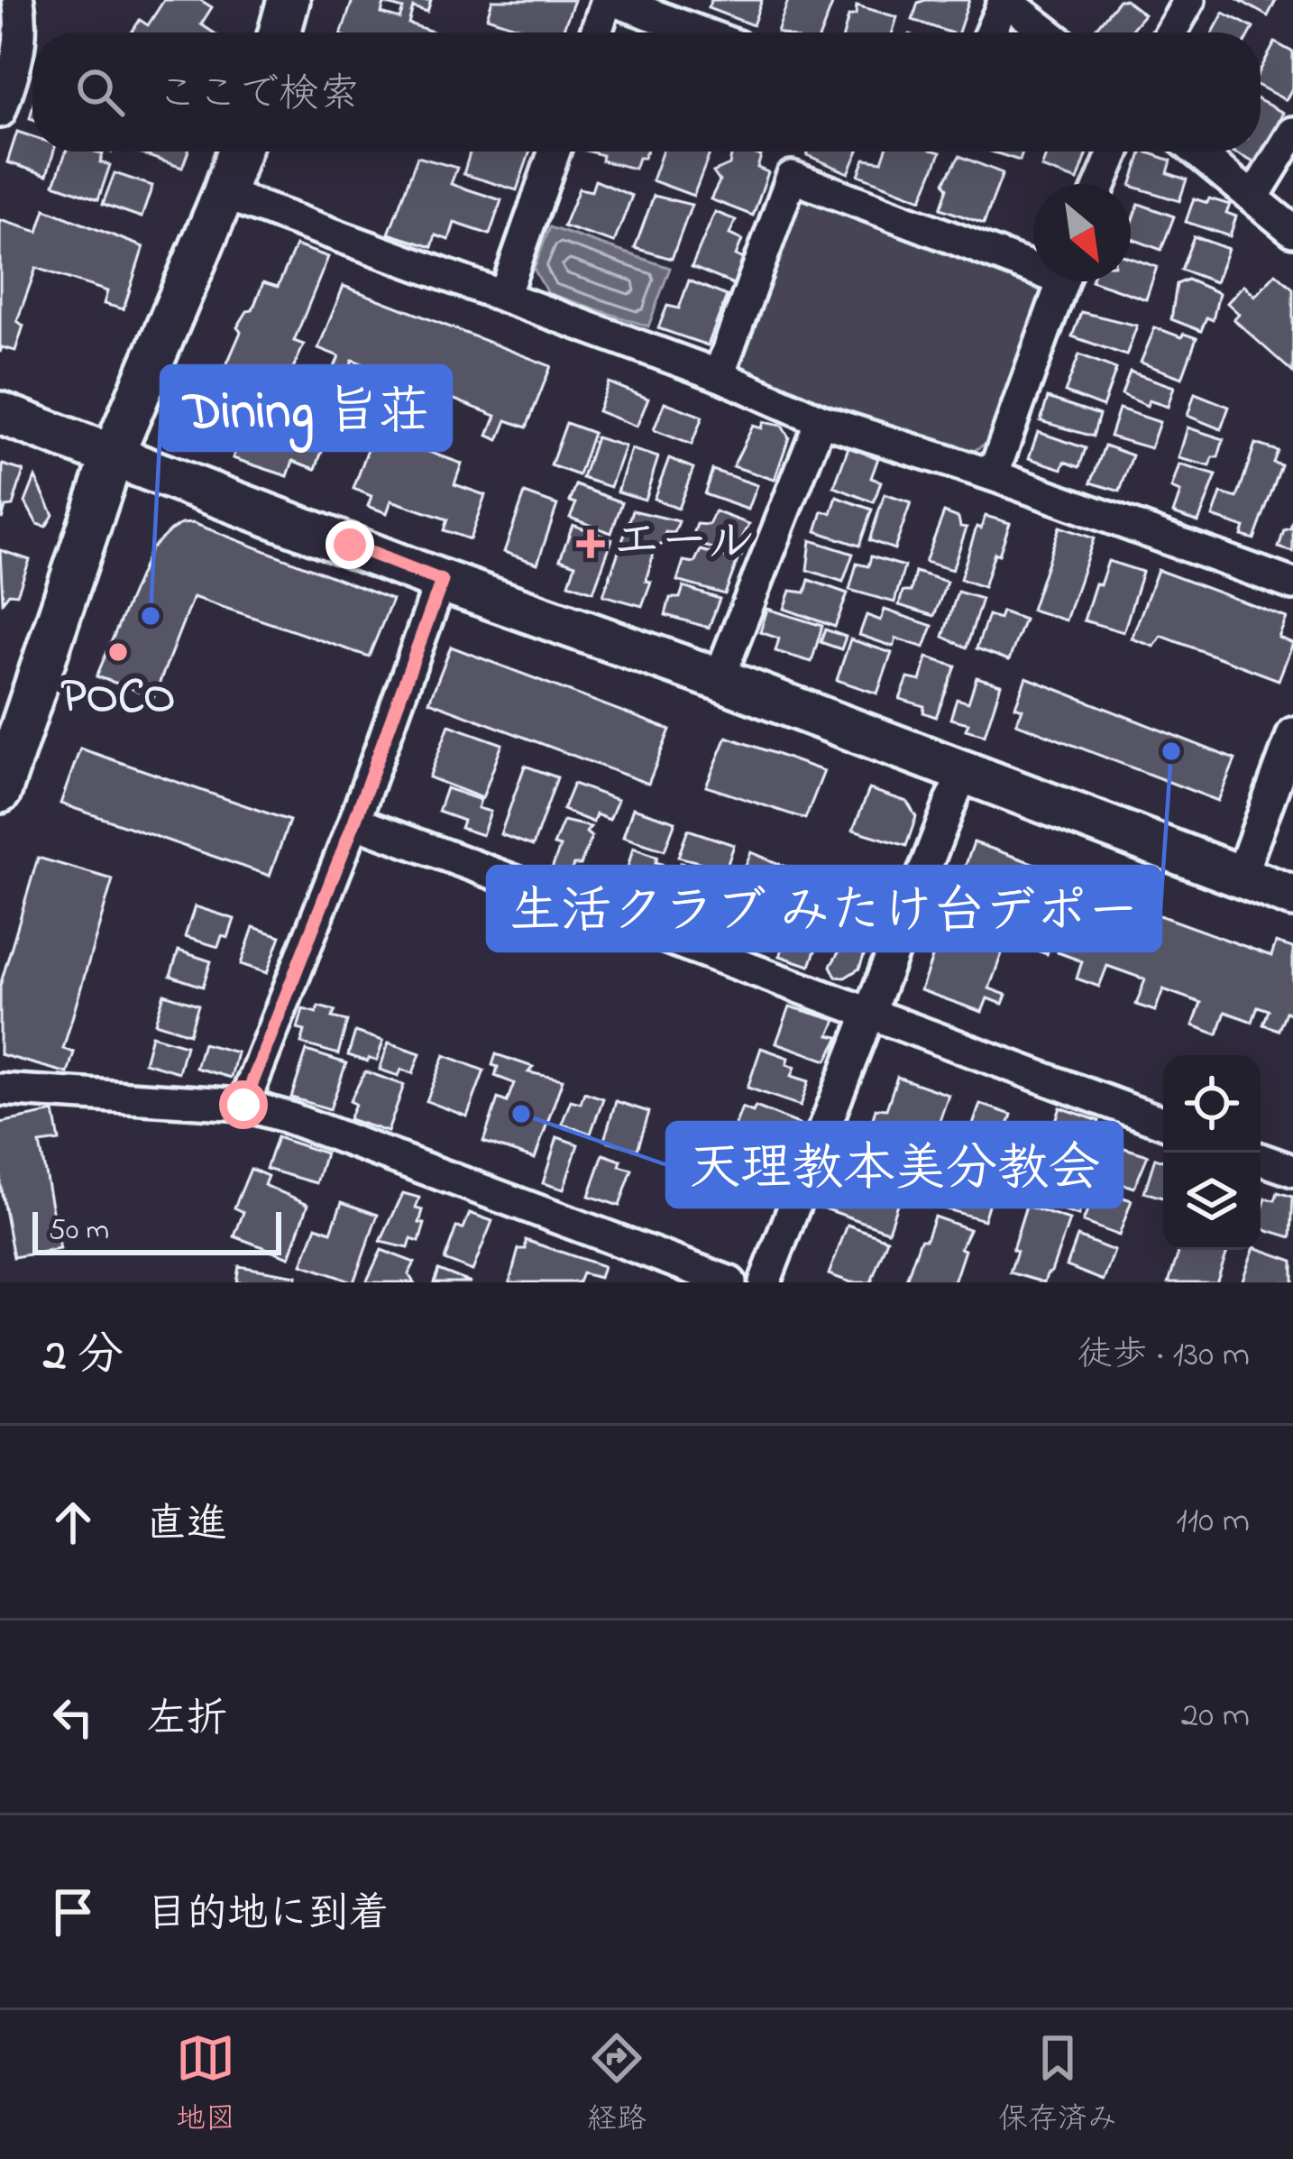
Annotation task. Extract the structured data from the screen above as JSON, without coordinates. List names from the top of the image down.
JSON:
{
  "places": {
    "health": ["エール"],
    "other": [
      "Dining 旨荘",
      "POCO",
      "生活クラブ みたけ台デポー",
      "天理教本美分教会"
    ]
  },
  "scale_bar": "50 m",
  "north": "bottom right",
  "page": {
    "search": "ここで検索",
    "scale": "50 m",
    "heading": ["2 分", "徒歩 · 130 m"],
    "list": [
      ["直進", "110 m"],
      ["左折", "20 m"],
      "目的地に到着"
    ],
    "nav": ["地図", "経路", "保存済み"]
  }
}
